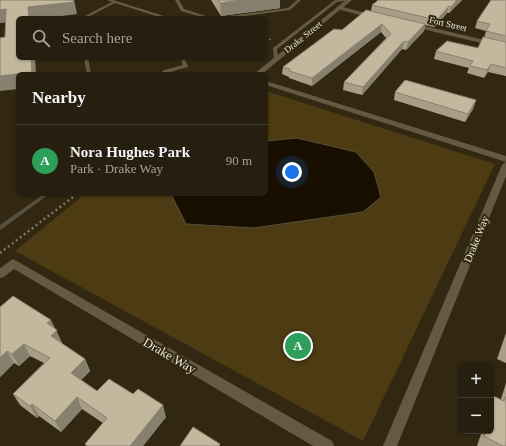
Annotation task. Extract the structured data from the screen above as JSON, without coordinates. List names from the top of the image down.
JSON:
{
  "streets": {
    "street": ["Fort Street", "Drake Street", "Drake Way"]
  },
  "page": {
    "search": "Search here",
    "heading": "Nearby",
    "list": [
      {
        "mark": "A",
        "name": "Nora Hughes Park",
        "note": "Park · Drake Way",
        "value": "90 m"
      }
    ],
    "pins": "A",
    "map_buttons": ["+", "−"]
  }
}
